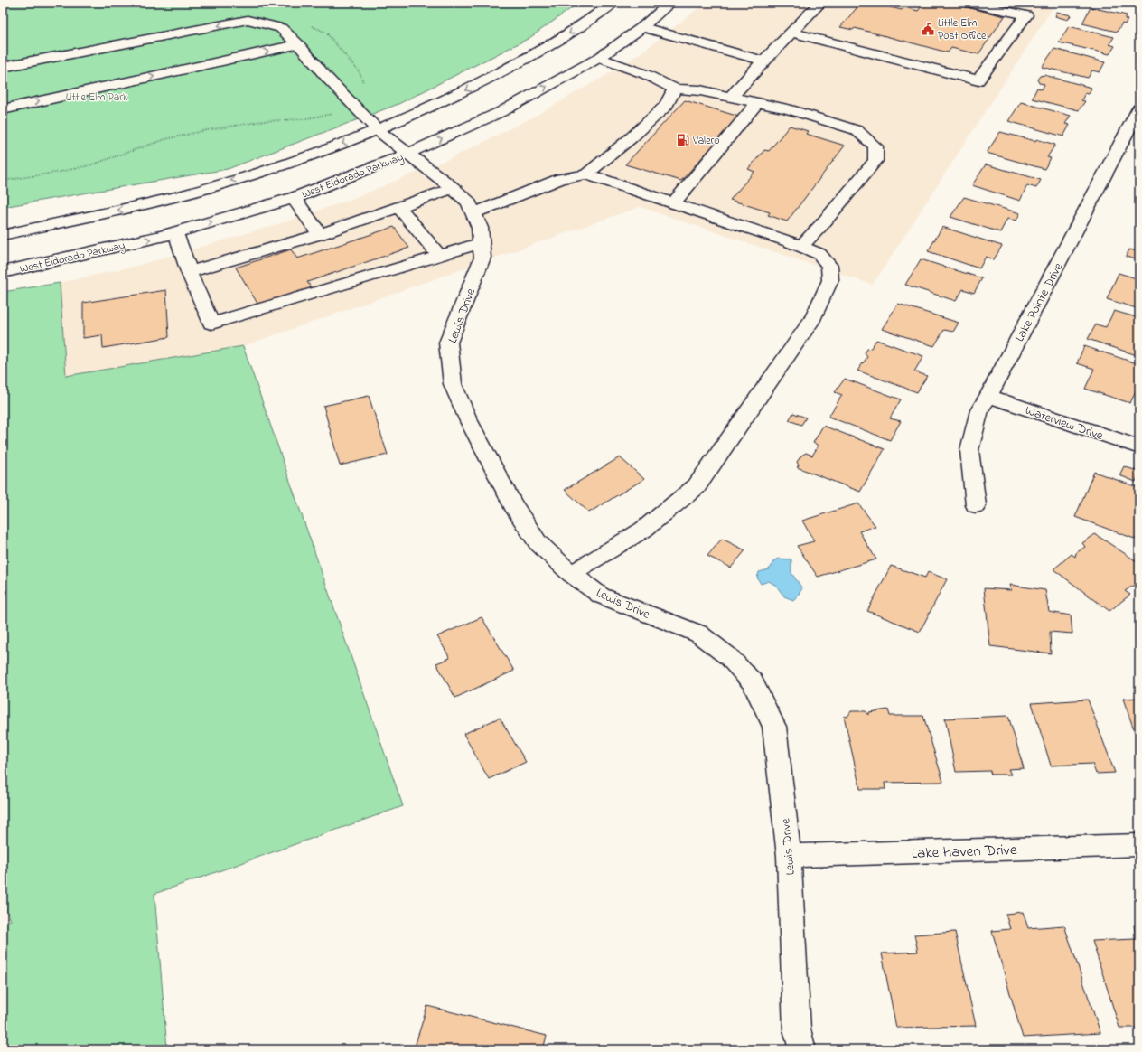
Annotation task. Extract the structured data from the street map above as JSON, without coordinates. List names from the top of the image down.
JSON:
{
  "streets": {
    "street": [
      "West Eldorado Parkway",
      "Lake Pointe Drive",
      "Lewis Drive",
      "Waterview Drive",
      "Lake Haven Drive"
    ]
  },
  "crossings": [
    ["West Eldorado Parkway", "Lewis Drive"],
    ["Lake Pointe Drive", "Waterview Drive"],
    ["Lewis Drive", "Lake Haven Drive"]
  ],
  "parks": ["Little Elm Park"],
  "places": {
    "public building": ["Little Elm Post Office"],
    "fuel station": ["Valero"]
  }
}
